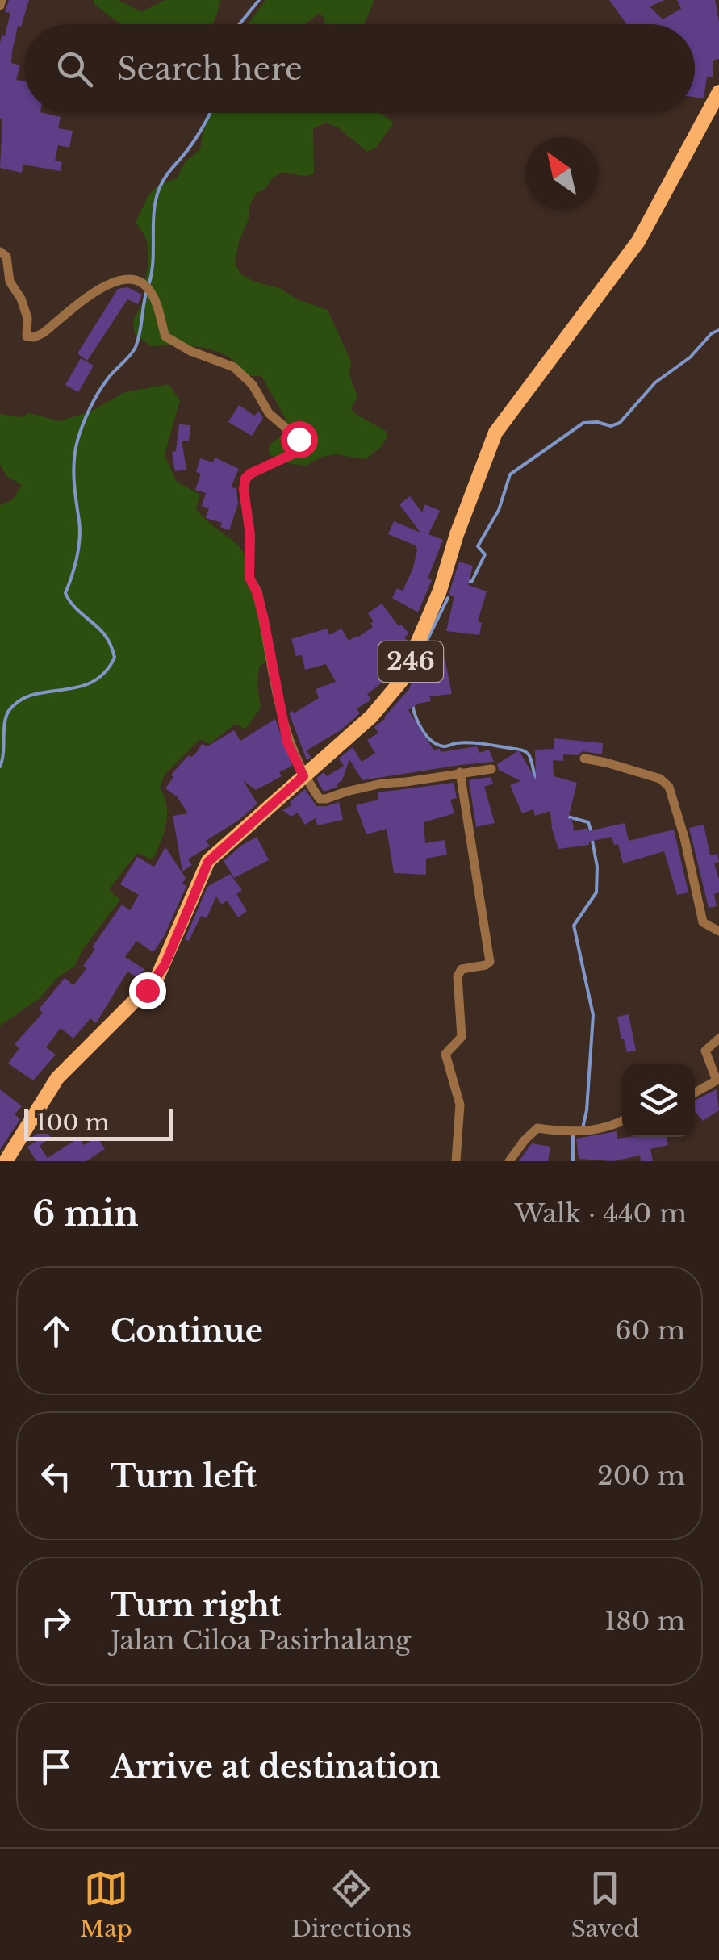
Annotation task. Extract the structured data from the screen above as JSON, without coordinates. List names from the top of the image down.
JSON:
{
  "streets": {
    "main road": ["246"]
  },
  "scale_bar": "100 m",
  "north": "top left",
  "page": {
    "search": "Search here",
    "scale": "100 m",
    "heading": ["6 min", "Walk · 440 m"],
    "list": [
      ["Continue", "60 m"],
      ["Turn left", "200 m"],
      ["Turn right", "Jalan Ciloa Pasirhalang", "180 m"],
      "Arrive at destination"
    ],
    "nav": ["Map", "Directions", "Saved"]
  }
}
